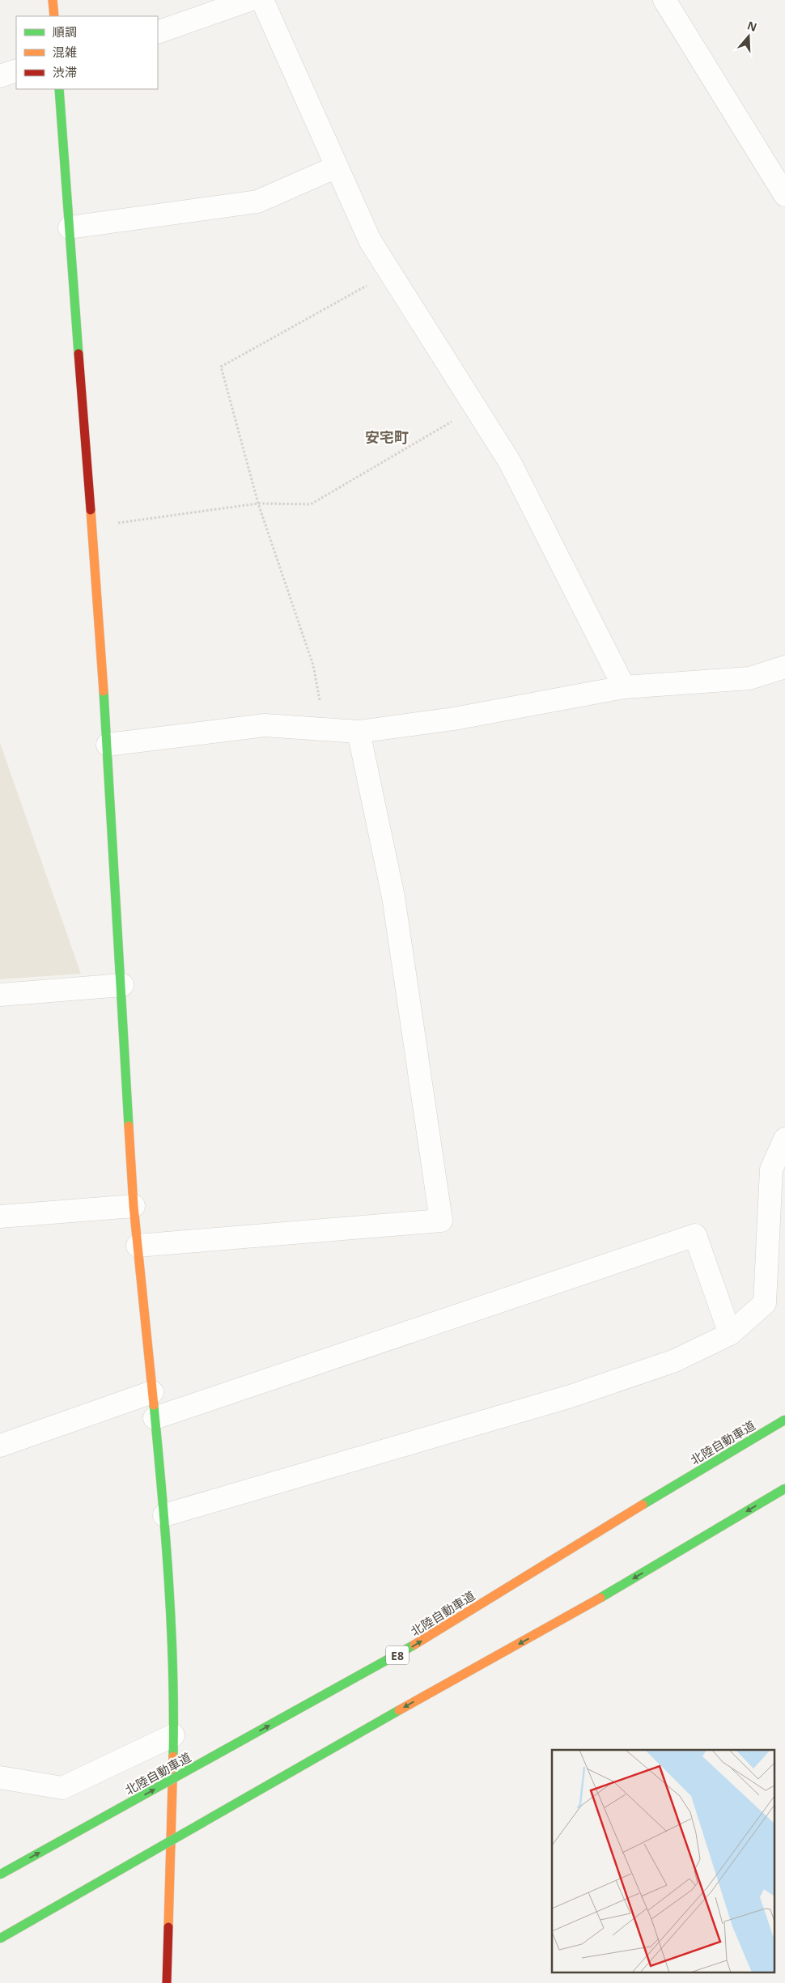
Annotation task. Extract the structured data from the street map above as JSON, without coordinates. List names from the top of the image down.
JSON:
{
  "streets": {
    "main road": ["北陸自動車道", "E8"]
  },
  "districts": ["安宅町"],
  "legend": ["順調", "混雑", "渋滞"],
  "north": "top"
}
